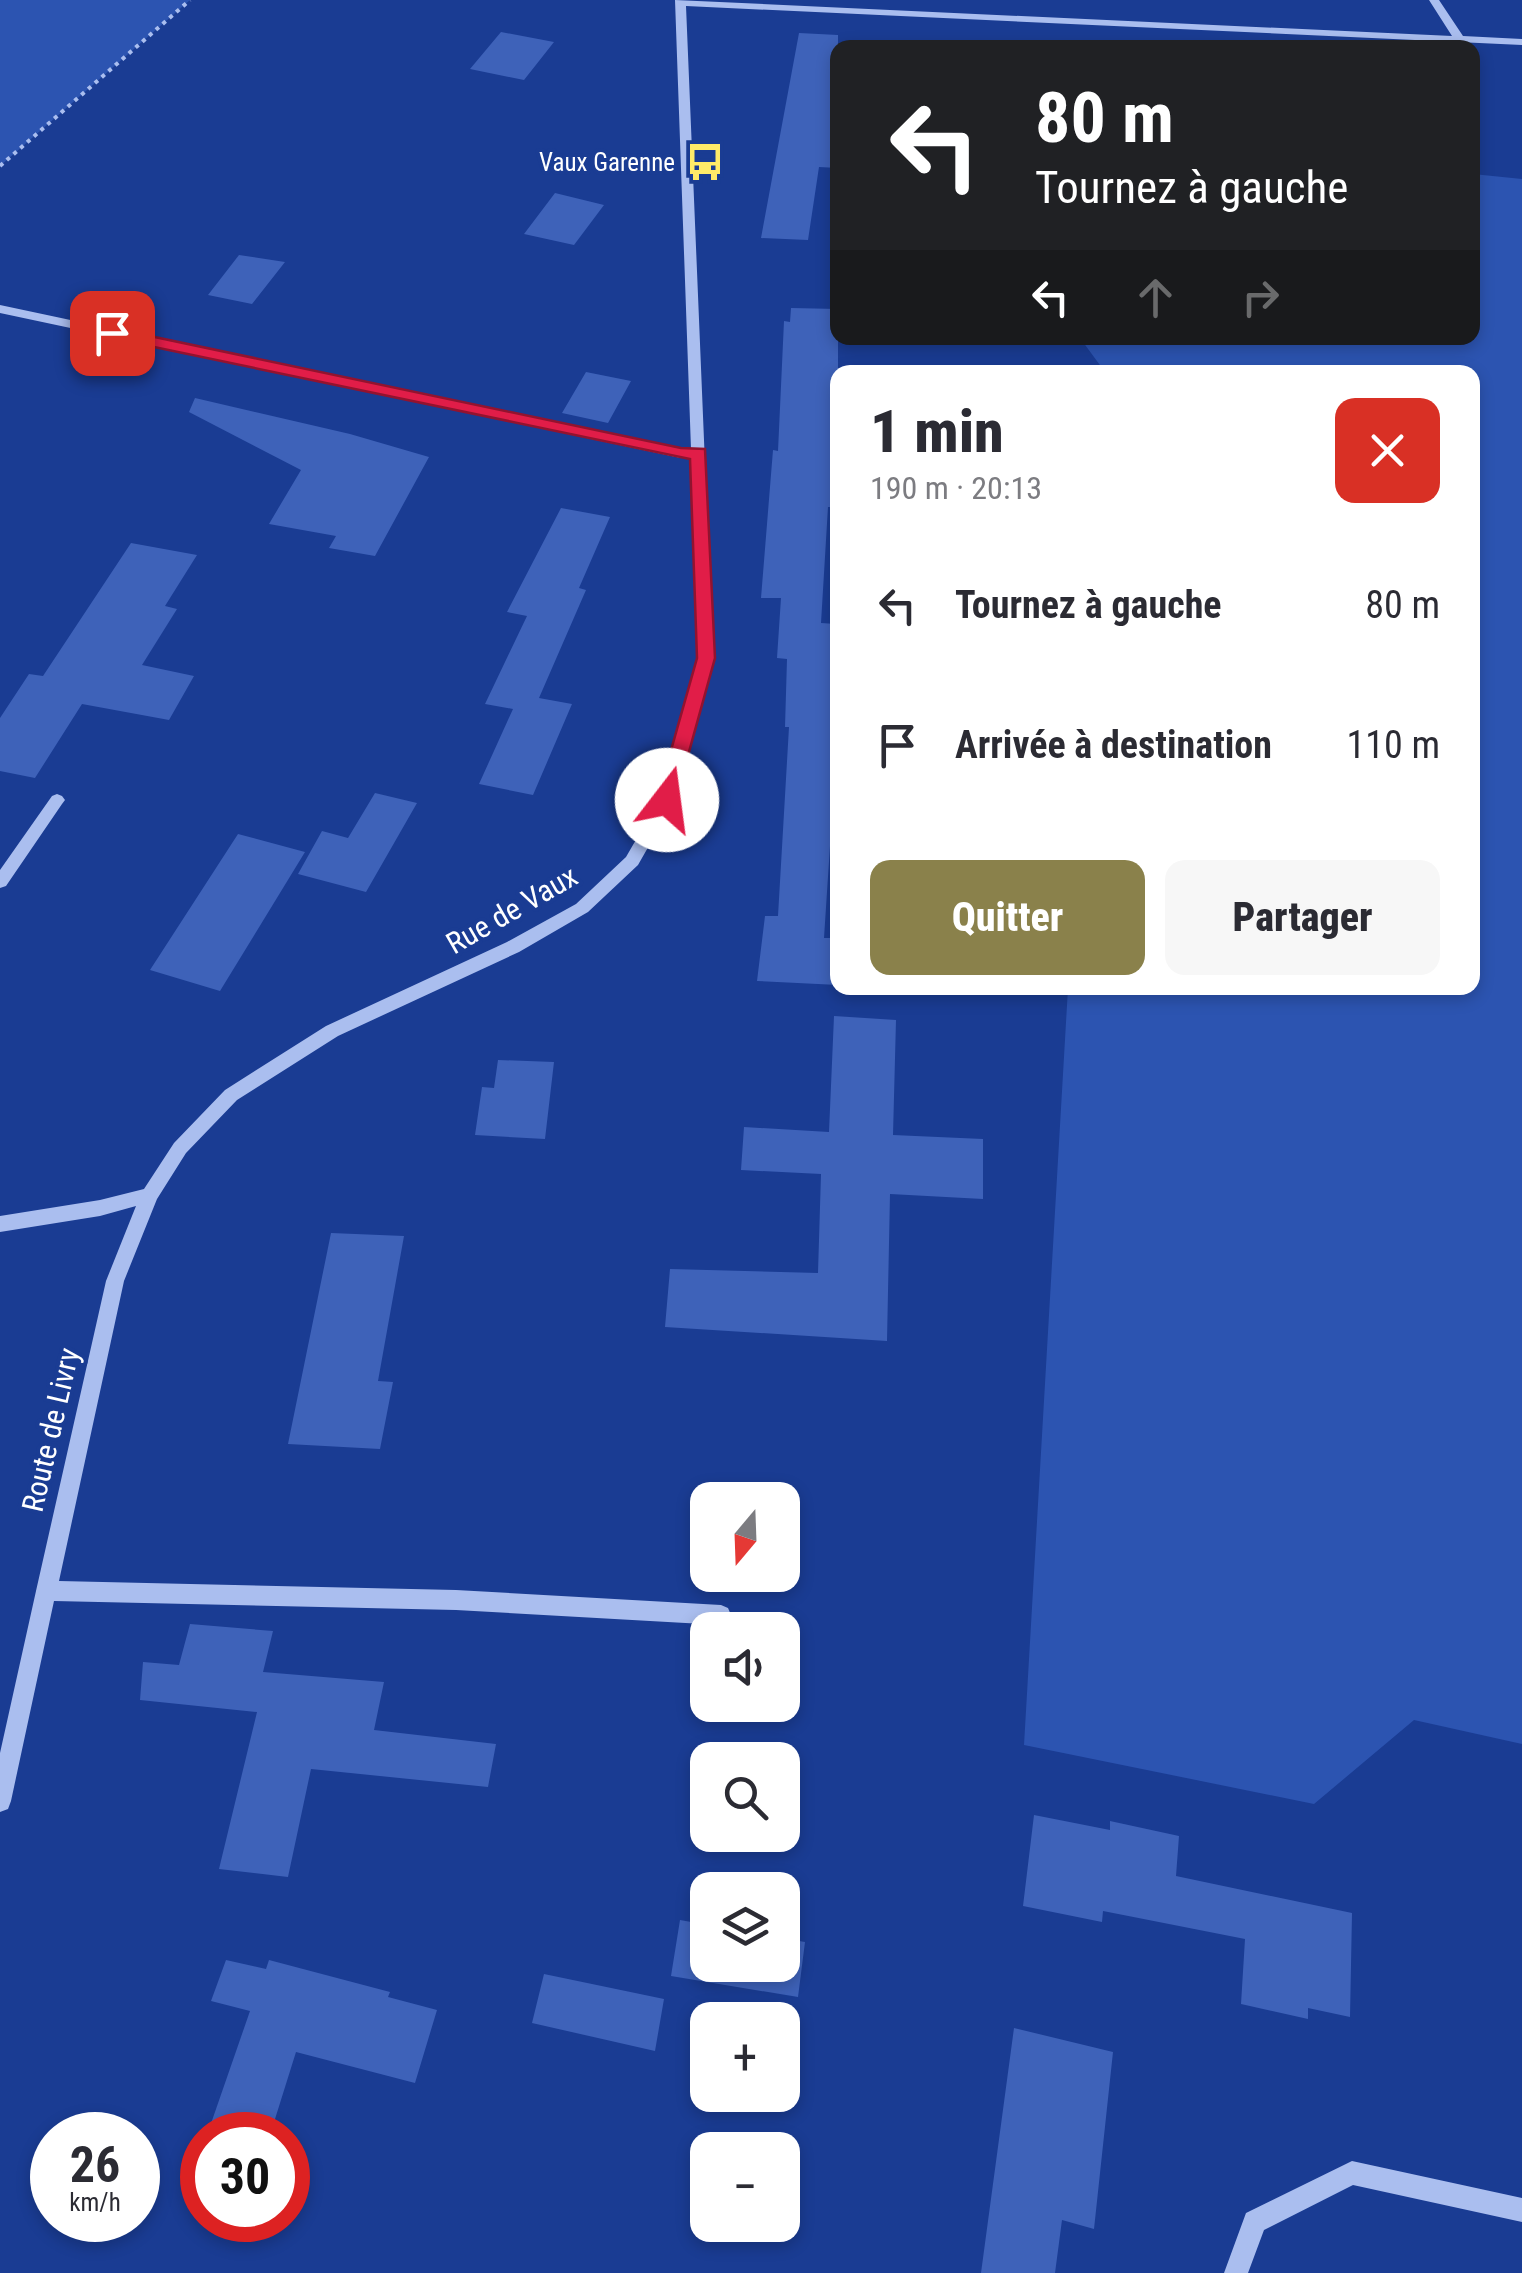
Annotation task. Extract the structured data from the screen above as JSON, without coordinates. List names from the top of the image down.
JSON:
{
  "streets": {
    "street": ["Rue de Vaux", "Route de Livry"]
  },
  "crossings": [
    ["Rue de Vaux", "Route de Livry"]
  ],
  "places": {
    "bus stop": ["Vaux Garenne"]
  },
  "north": "bottom",
  "page": {
    "turn": ["80 m", "Tournez à gauche"],
    "heading": ["1 min", "190 m · 20:13"],
    "list": [
      {
        "name": "Tournez à gauche",
        "value": "80 m"
      },
      {
        "name": "Arrivée à destination",
        "value": "110 m"
      }
    ],
    "buttons": ["Quitter", "Partager"],
    "map_buttons": ["+", "−"],
    "speed": "26 km/h",
    "limit": "30"
  }
}
